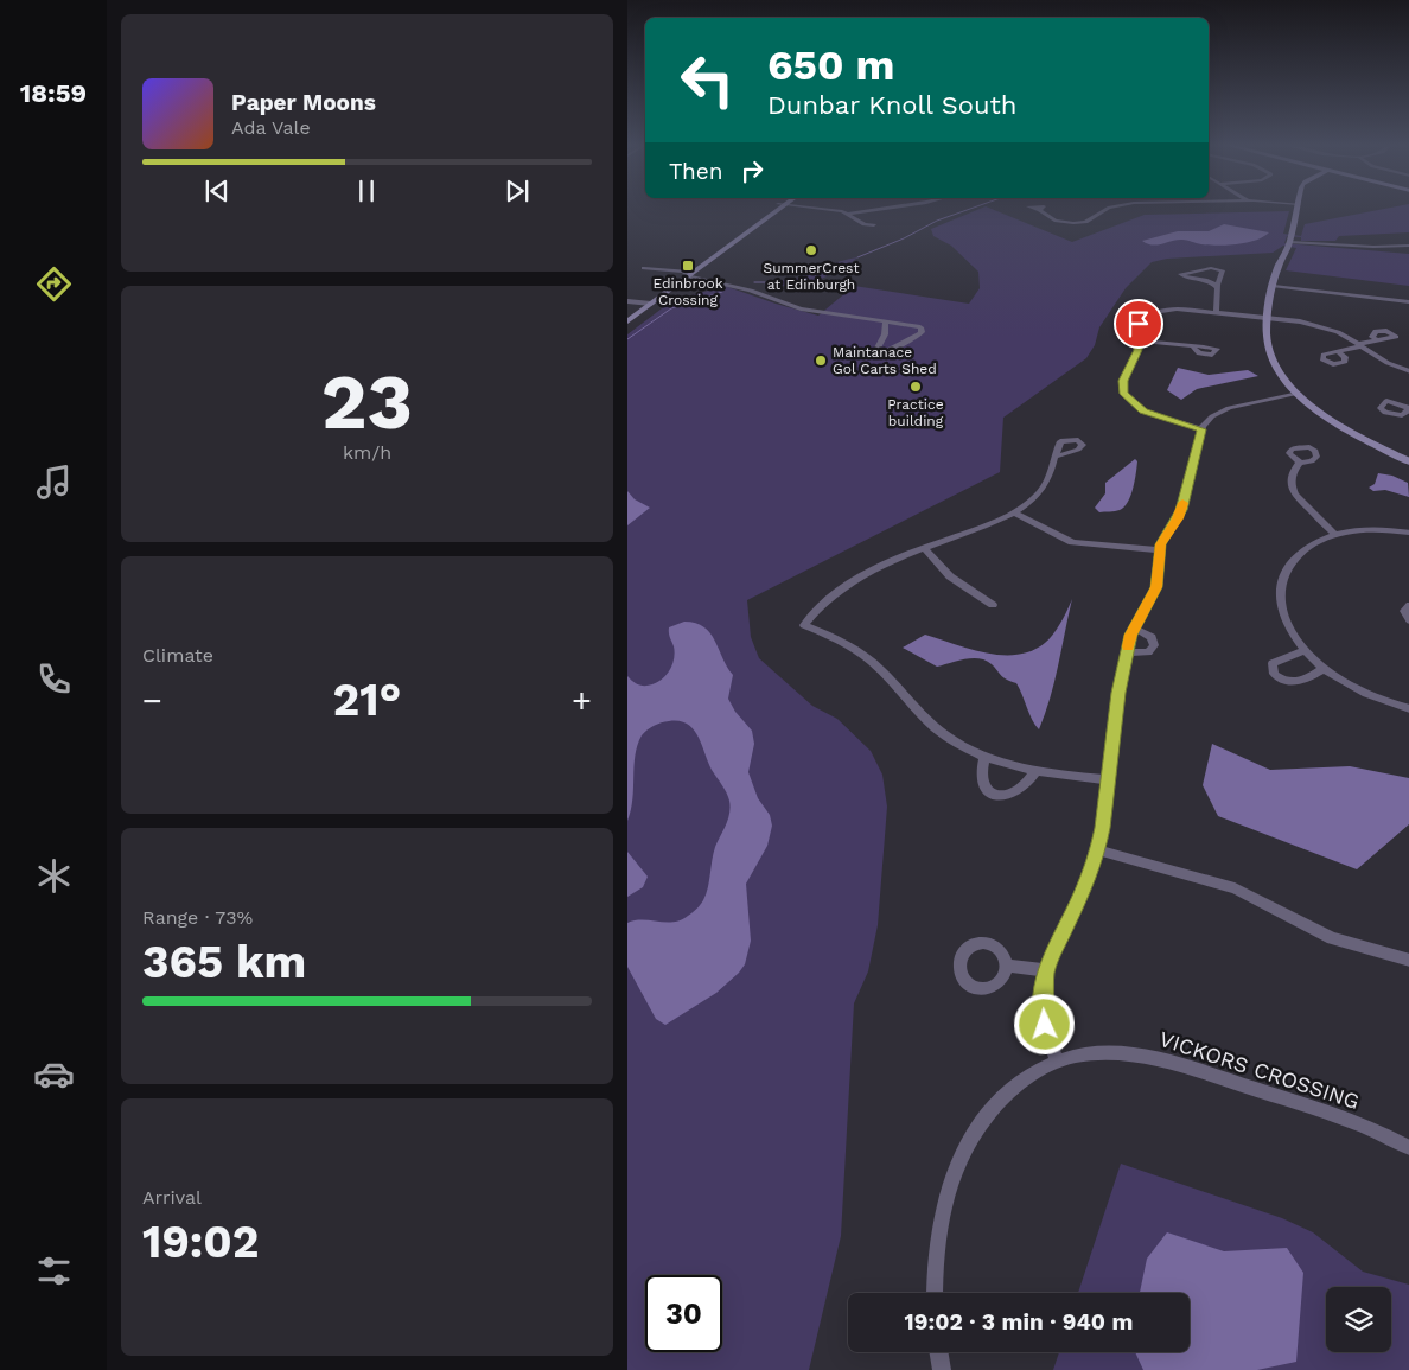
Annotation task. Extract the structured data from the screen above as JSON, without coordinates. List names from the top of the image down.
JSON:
{
  "streets": {
    "street": ["VICKORS CROSSING"]
  },
  "places": {
    "other": ["SummerCrest at Edinburgh", "Maintanace Gol Carts Shed", "Practice building"],
    "transit": ["Edinbrook Crossing"]
  },
  "page": {
    "tabs": "18:59",
    "turn": ["650 m", "Dunbar Knoll South"],
    "song": ["Paper Moons", "Ada Vale"],
    "then": "Then",
    "tile": [
      ["23", "km/h"],
      "Climate",
      ["Range · 73%", "365 km"],
      ["Arrival", "19:02"]
    ],
    "heat": ["−", "21°", "+"],
    "limit": "30",
    "trip": "19:02 · 3 min · 940 m"
  }
}
